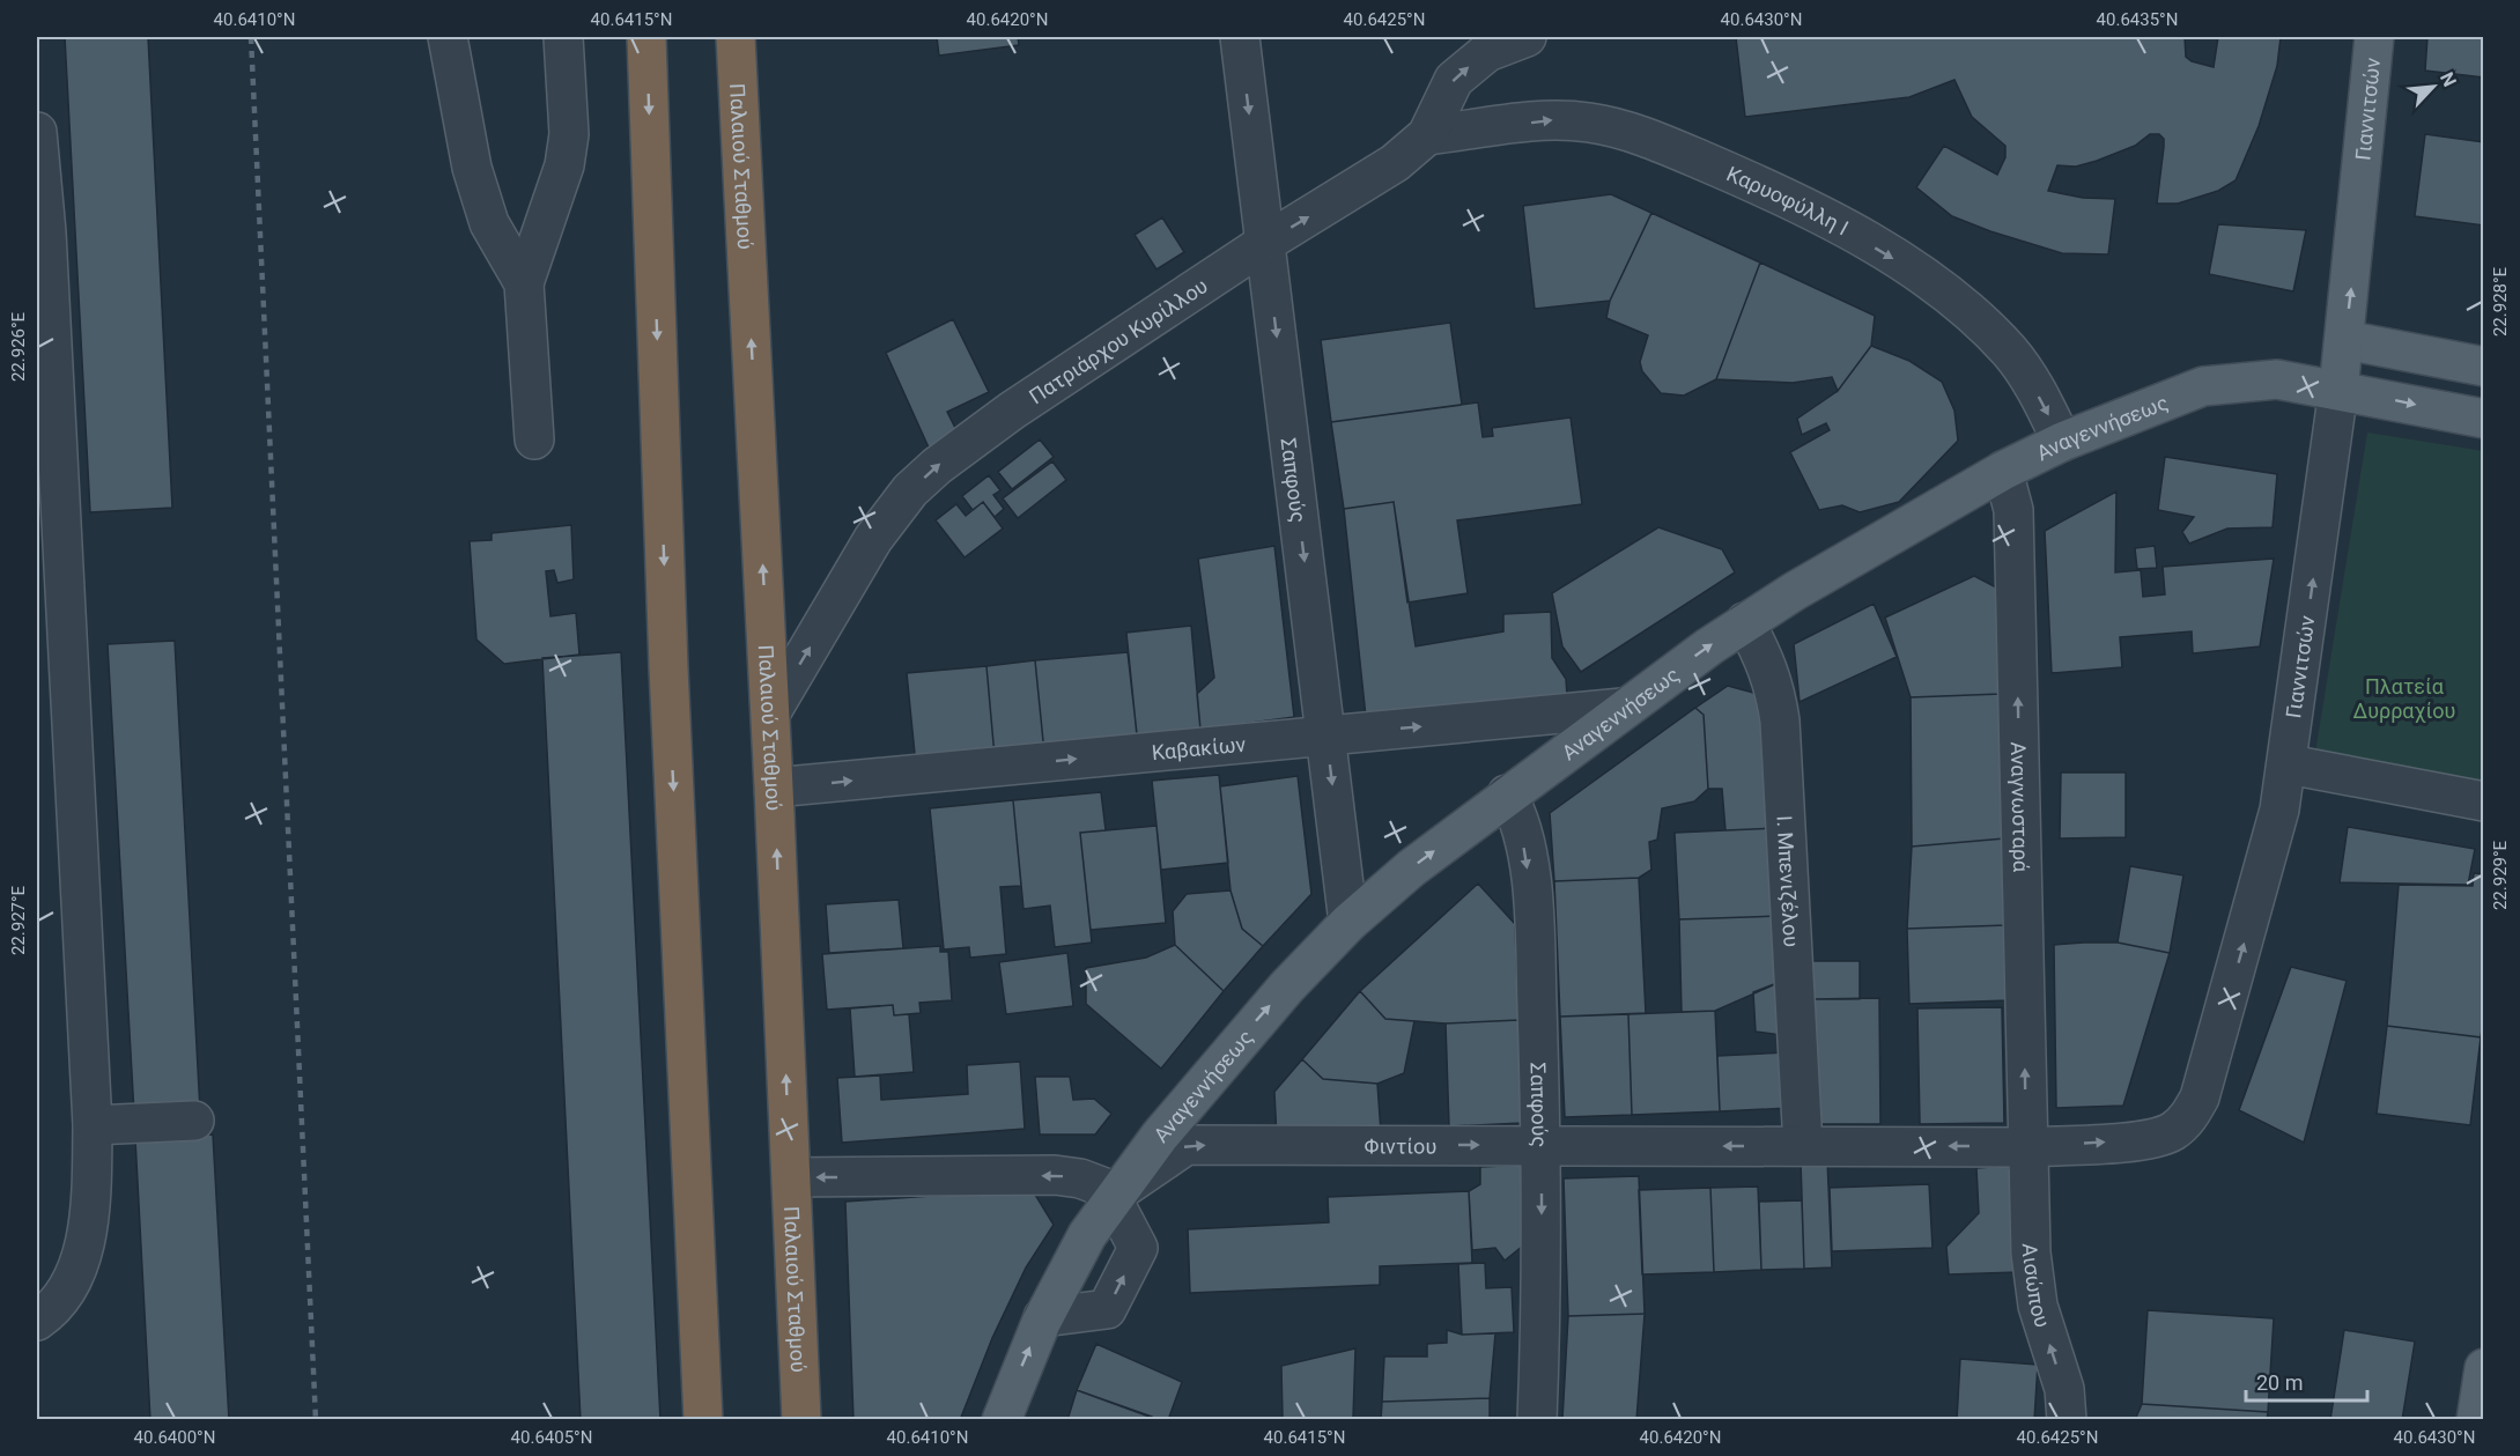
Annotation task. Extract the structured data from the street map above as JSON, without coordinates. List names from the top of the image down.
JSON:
{
  "streets": {
    "highway": ["Παλαιού Σταθμού"],
    "main road": ["Γιαννιτσών", "Αναγεννήσεως"],
    "street": [
      "Καρυοφύλλη Ι",
      "Πατριάρχου Κυρίλλου",
      "Σαπφούς",
      "Καβακίων",
      "Αναγνωσταρά",
      "Ι. Μπενιζέλου",
      "Φιντίου",
      "Αισώπου"
    ]
  },
  "crossings": [
    ["Γιαννιτσών", "Αναγεννήσεως"],
    ["Γιαννιτσών", "Αναγνωσταρά"],
    ["Γιαννιτσών", "Φιντίου"],
    ["Γιαννιτσών", "Αισώπου"],
    ["Παλαιού Σταθμού", "Πατριάρχου Κυρίλλου"],
    ["Παλαιού Σταθμού", "Καβακίων"],
    ["Καρυοφύλλη Ι", "Πατριάρχου Κυρίλλου"],
    ["Καρυοφύλλη Ι", "Αναγεννήσεως"],
    ["Πατριάρχου Κυρίλλου", "Σαπφούς"],
    ["Αναγεννήσεως", "Σαπφούς"],
    ["Αναγεννήσεως", "Καβακίων"],
    ["Αναγεννήσεως", "Αναγνωσταρά"],
    ["Αναγεννήσεως", "Ι. Μπενιζέλου"],
    ["Αναγεννήσεως", "Φιντίου"],
    ["Σαπφούς", "Καβακίων"],
    ["Σαπφούς", "Φιντίου"],
    ["Αναγνωσταρά", "Φιντίου"],
    ["Αναγνωσταρά", "Αισώπου"],
    ["Ι. Μπενιζέλου", "Φιντίου"],
    ["Φιντίου", "Αισώπου"]
  ],
  "one_way": [
    "Γιαννιτσών",
    "Καρυοφύλλη Ι",
    "Πατριάρχου Κυρίλλου",
    "Αναγεννήσεως",
    "Σαπφούς",
    "Καβακίων",
    "Αναγνωσταρά",
    "Αισώπου"
  ],
  "parks": ["Πλατεία Δυρραχίου"],
  "scale_bar": "20 m",
  "north": "top right",
  "coordinates": [
    "40.6410°N",
    "40.6415°N",
    "40.6420°N",
    "40.6425°N",
    "40.6430°N",
    "40.6435°N",
    "22.928°E",
    "22.926°E",
    "22.929°E",
    "22.927°E",
    "40.6400°N",
    "40.6405°N"
  ]
}
